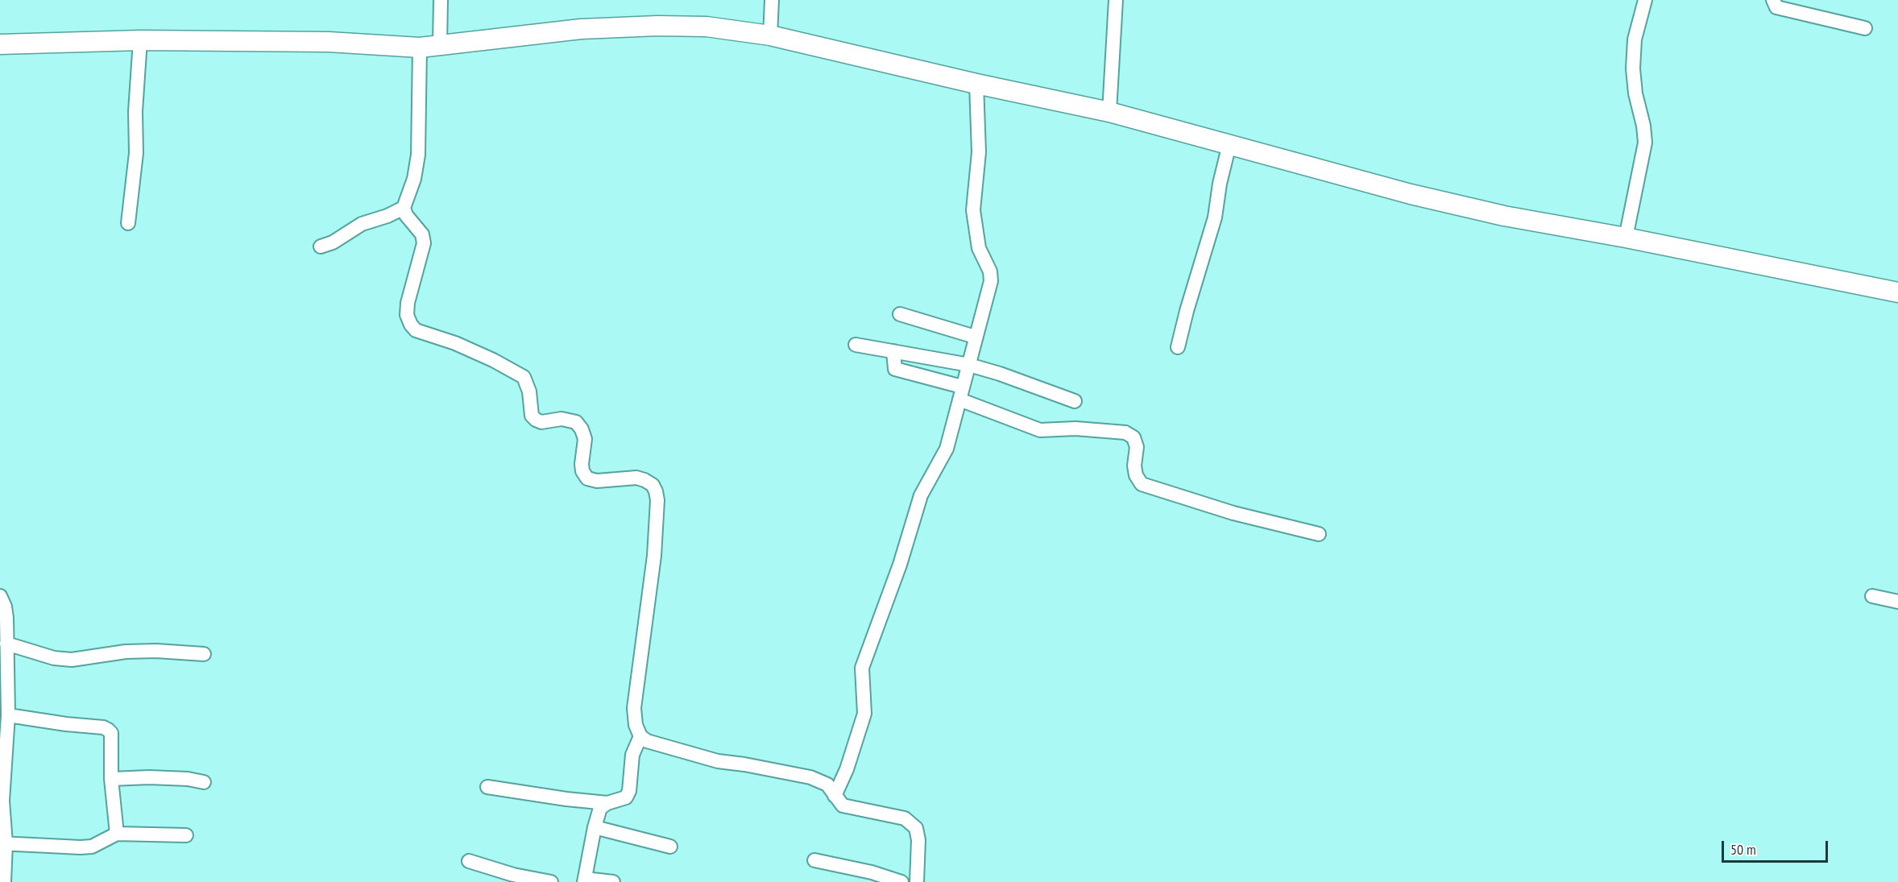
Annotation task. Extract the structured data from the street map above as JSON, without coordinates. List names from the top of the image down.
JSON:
{
  "scale_bar": "50 m"
}
